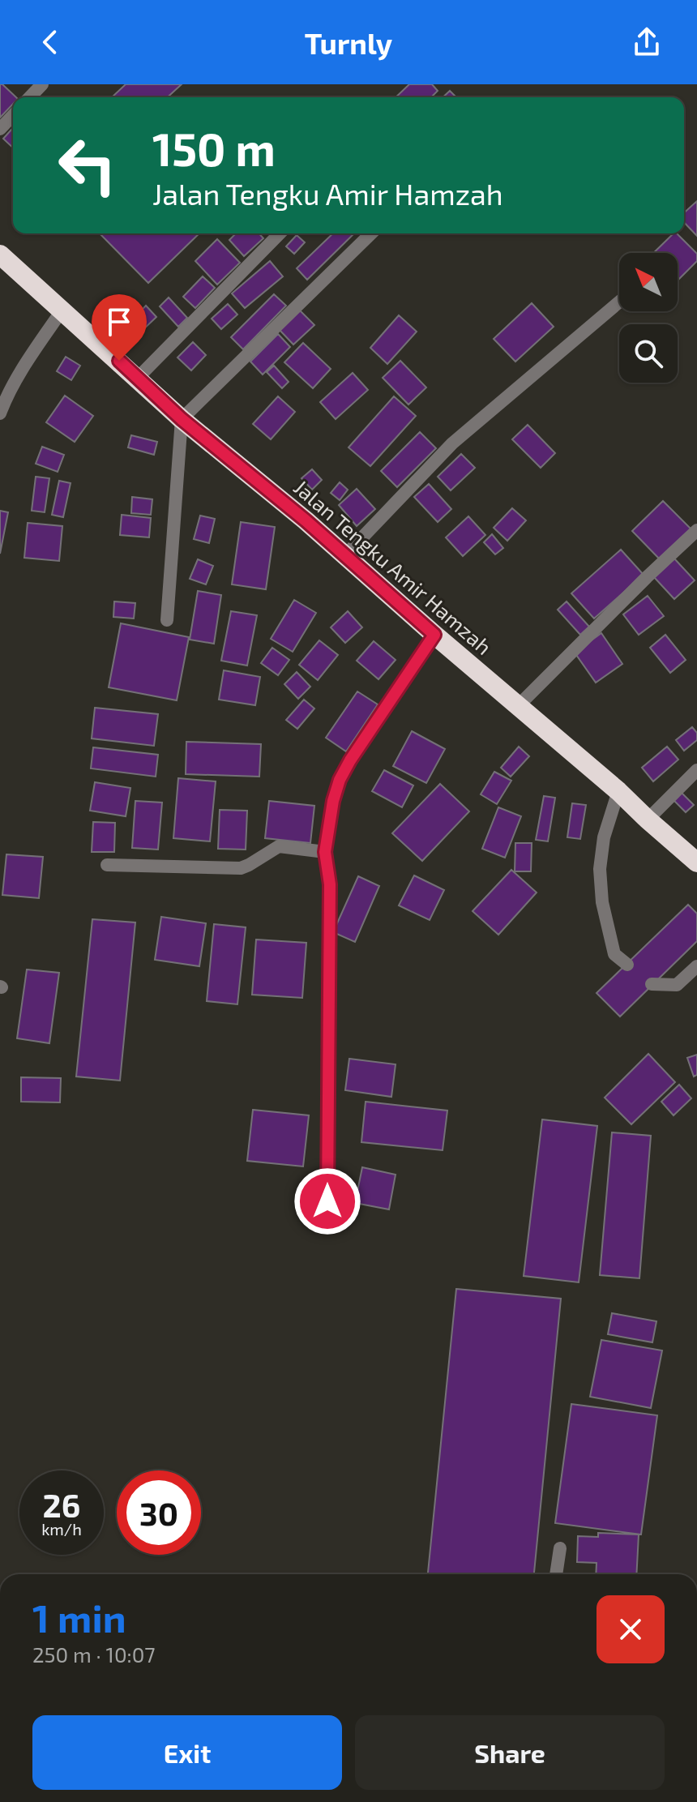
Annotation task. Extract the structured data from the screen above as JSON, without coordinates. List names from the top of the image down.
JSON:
{
  "streets": {
    "highway": ["Jalan Tengku Amir Hamzah"]
  },
  "north": "top left",
  "page": {
    "header": "Turnly",
    "turn": ["150 m", "Jalan Tengku Amir Hamzah"],
    "speed": "26 km/h",
    "limit": "30",
    "heading": ["1 min", "250 m · 10:07"],
    "buttons": ["Exit", "Share"]
  }
}
